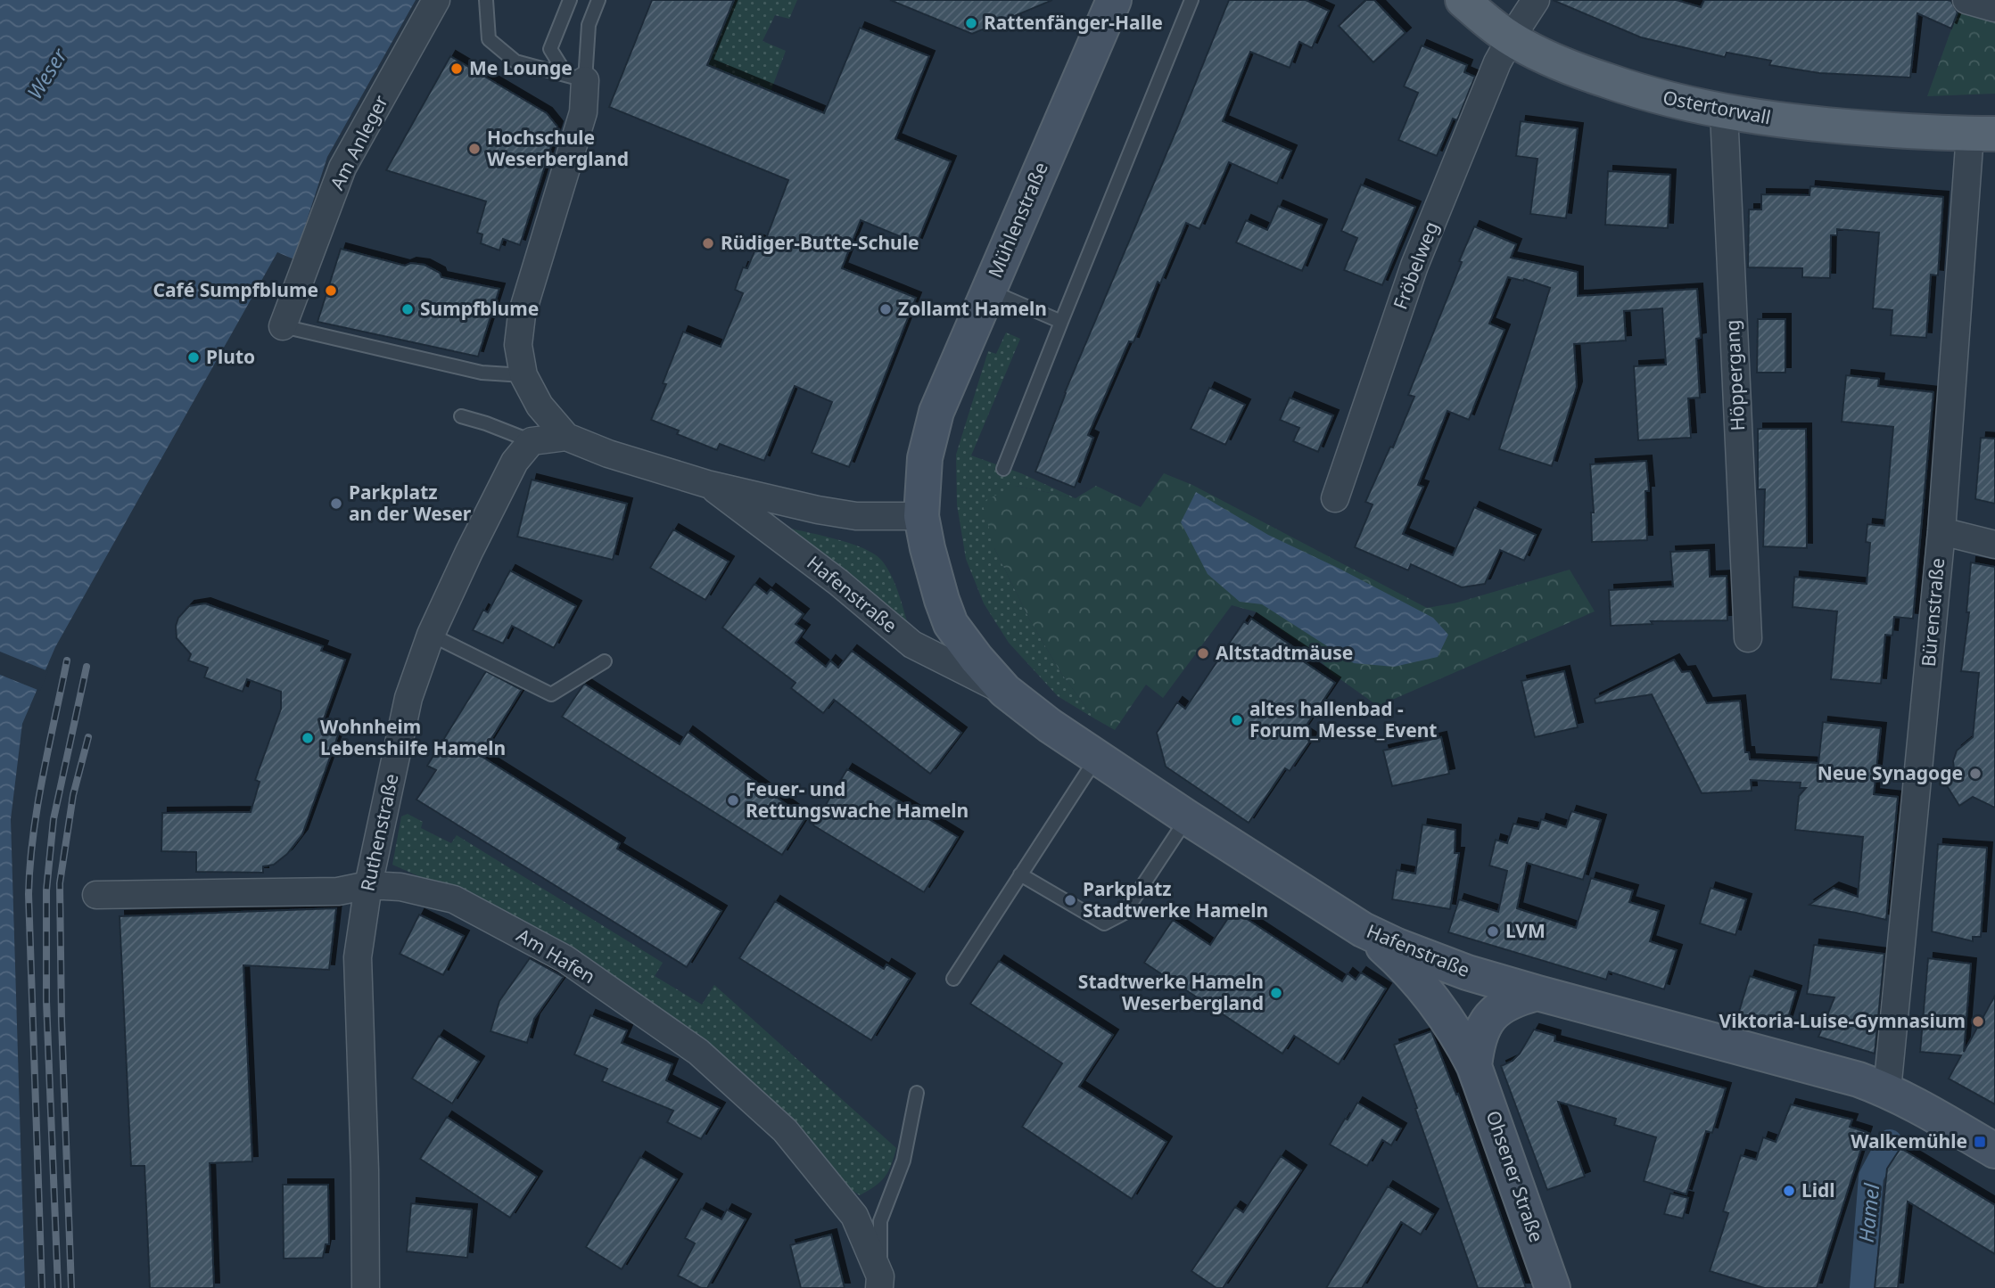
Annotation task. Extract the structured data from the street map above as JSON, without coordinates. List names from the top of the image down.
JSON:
{
  "streets": {
    "main road": [
      "Ostertorwall",
      "Mühlenstraße",
      "Hafenstraße",
      "Ohsener Straße"
    ],
    "street": [
      "Am Anleger",
      "Fröbelweg",
      "Höppergang",
      "Bürenstraße",
      "Ruthenstraße",
      "Am Hafen"
    ]
  },
  "crossings": [
    ["Ostertorwall", "Fröbelweg"],
    ["Ostertorwall", "Höppergang"],
    ["Ostertorwall", "Bürenstraße"],
    ["Mühlenstraße", "Hafenstraße"],
    ["Hafenstraße", "Bürenstraße"],
    ["Hafenstraße", "Ohsener Straße"],
    ["Ruthenstraße", "Am Hafen"]
  ],
  "water": ["Weser", "Hamel"],
  "places": {
    "other": [
      "Rattenfänger-Halle",
      "Me Lounge",
      "Hochschule Weserbergland",
      "Rüdiger-Butte-Schule",
      "Café Sumpfblume",
      "Sumpfblume",
      "Zollamt Hameln",
      "Pluto",
      "Parkplatz an der Weser",
      "Altstadtmäuse",
      "altes hallenbad - Forum_Messe_Event",
      "Wohnheim Lebenshilfe Hameln",
      "Neue Synagoge",
      "Feuer- und Rettungswache Hameln",
      "Parkplatz Stadtwerke Hameln",
      "LVM",
      "Stadtwerke Hameln Weserbergland",
      "Viktoria-Luise-Gymnasium",
      "Lidl"
    ],
    "transit": ["Walkemühle"]
  }
}
